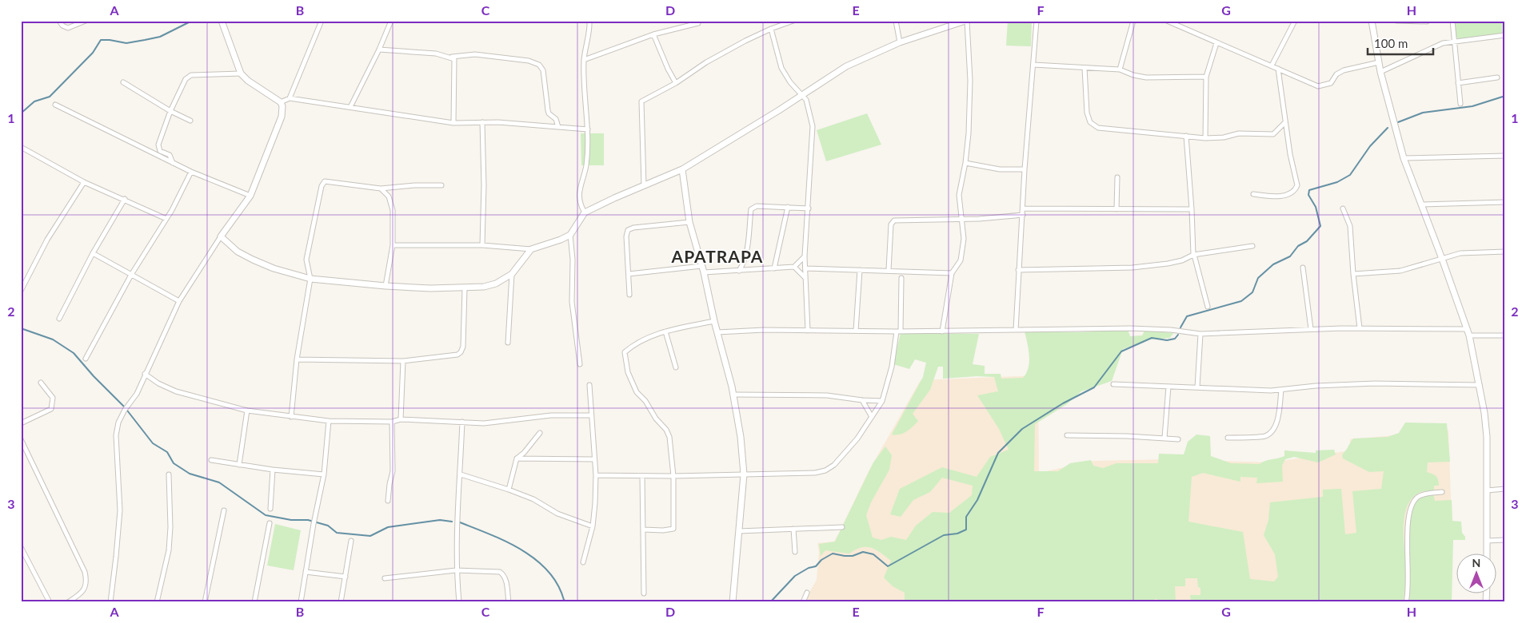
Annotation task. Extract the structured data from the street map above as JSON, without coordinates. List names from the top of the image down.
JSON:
{
  "districts": ["APATRAPA"],
  "scale_bar": "100 m",
  "north": "top",
  "grid": {
    "columns": [
      "A",
      "B",
      "C",
      "D",
      "E",
      "F",
      "G",
      "H"
    ],
    "rows": ["1", "2", "3"]
  }
}
